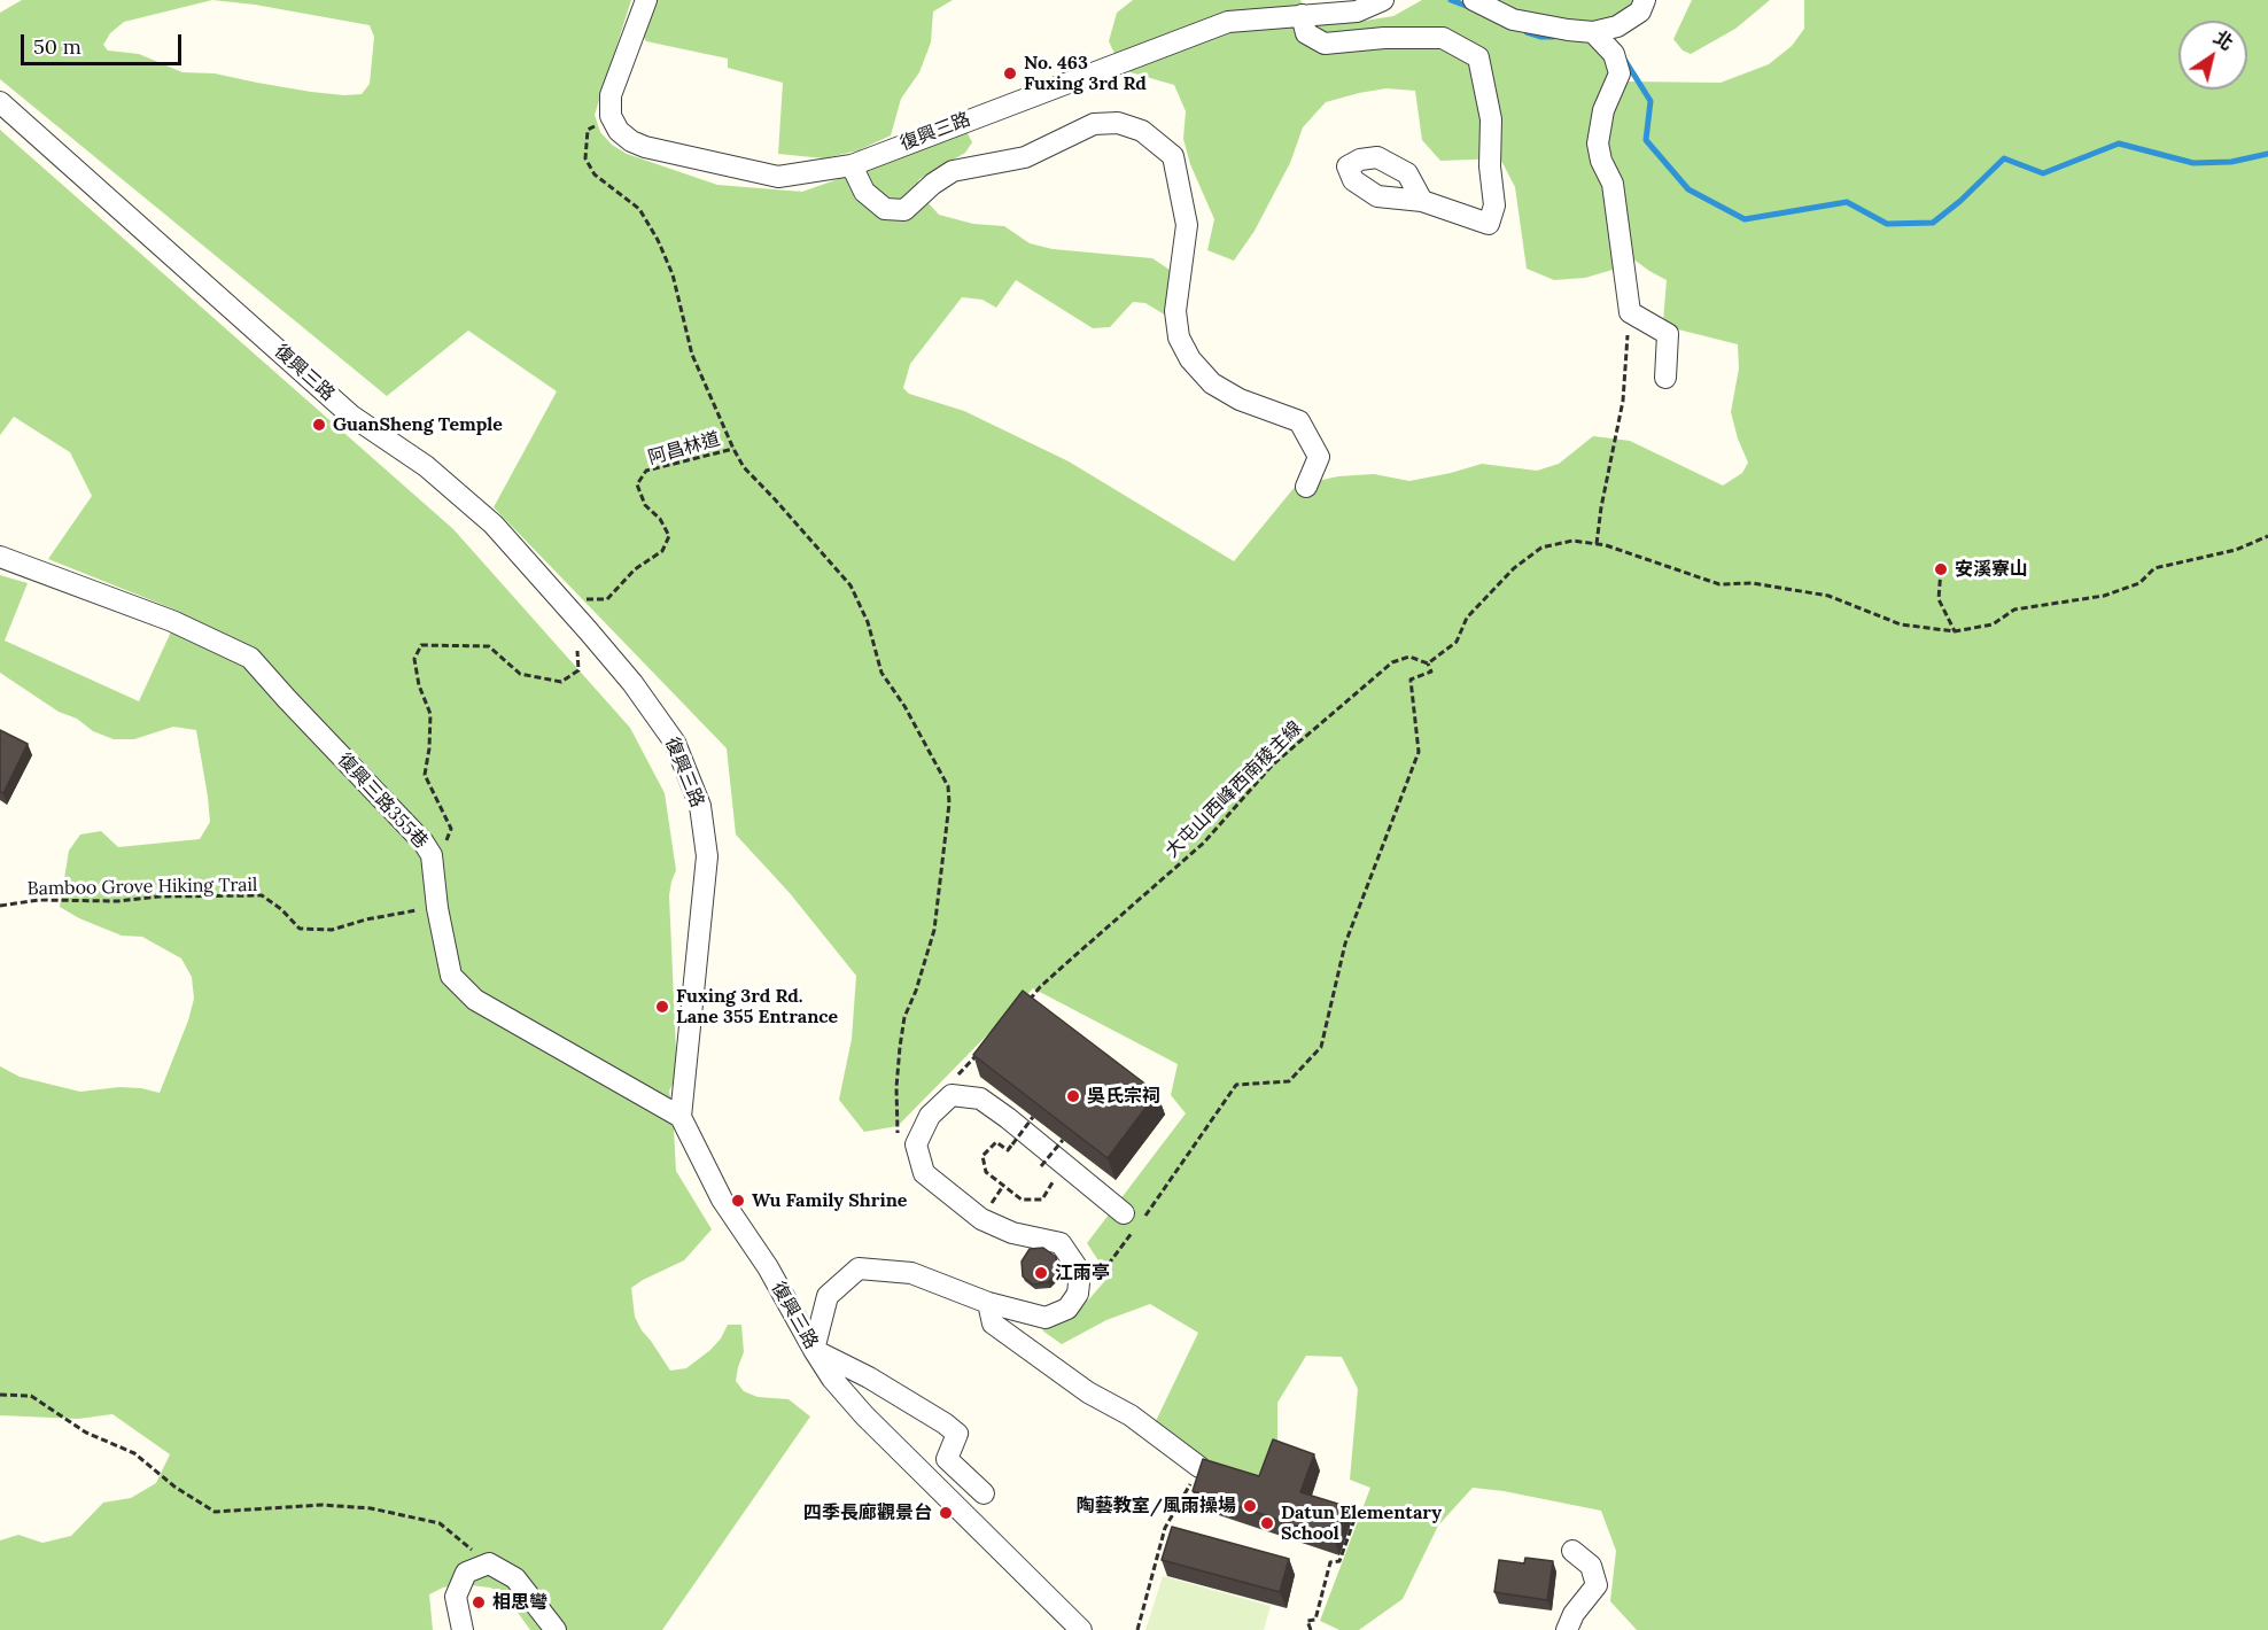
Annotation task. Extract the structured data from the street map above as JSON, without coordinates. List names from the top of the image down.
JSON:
{
  "streets": {
    "street": ["復興三路", "復興三路355巷"],
    "path": ["阿昌林道", "大屯山西峰西南稜主線", "Bamboo Grove Hiking Trail"]
  },
  "crossings": [
    ["復興三路", "阿昌林道"],
    ["復興三路", "復興三路355巷"],
    ["復興三路355巷", "Bamboo Grove Hiking Trail"]
  ],
  "places": [
    "No. 463 Fuxing 3rd Rd",
    "GuanSheng Temple",
    "安溪寮山",
    "Fuxing 3rd Rd. Lane 355 Entrance",
    "吳氏宗祠",
    "Wu Family Shrine",
    "江雨亭",
    "陶藝教室/風雨操場",
    "四季長廊觀景台",
    "Datun Elementary School",
    "相思彎"
  ],
  "scale_bar": "50 m",
  "north": "top right"
}
